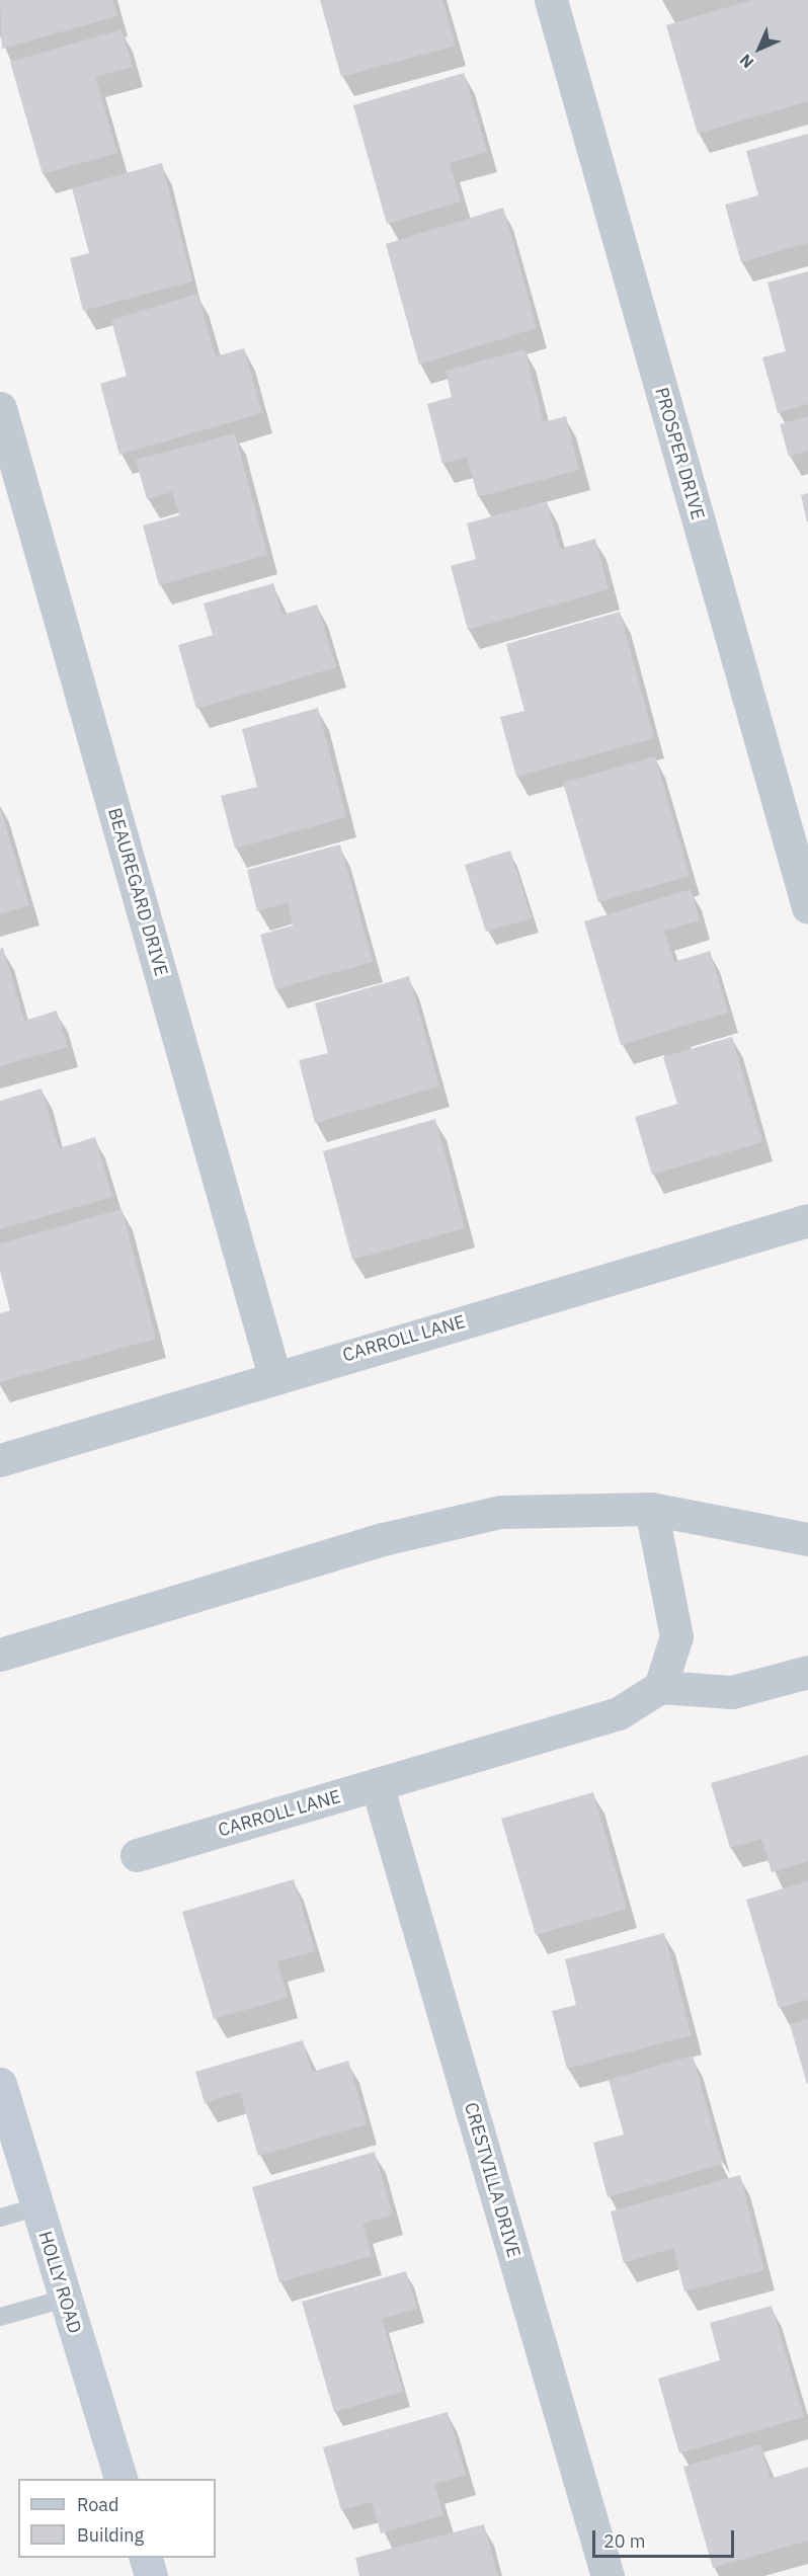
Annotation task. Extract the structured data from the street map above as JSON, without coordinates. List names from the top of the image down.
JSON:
{
  "streets": {
    "main road": ["HOLLY ROAD"],
    "street": [
      "PROSPER DRIVE",
      "BEAUREGARD DRIVE",
      "CARROLL LANE",
      "CRESTVILLA DRIVE"
    ]
  },
  "crossings": [
    ["BEAUREGARD DRIVE", "CARROLL LANE"],
    ["CARROLL LANE", "CRESTVILLA DRIVE"]
  ],
  "legend": ["Road", "Building"],
  "scale_bar": "20 m",
  "north": "bottom left"
}
